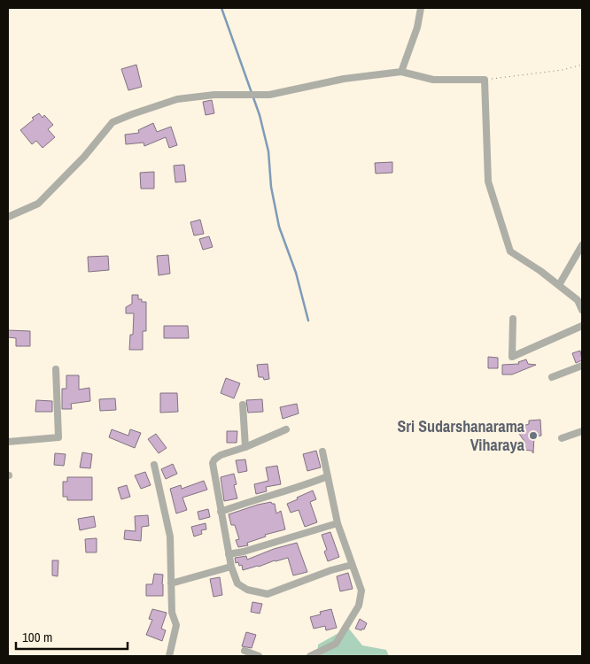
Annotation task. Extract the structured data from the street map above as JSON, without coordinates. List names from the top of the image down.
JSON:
{
  "places": ["Sri Sudarshanarama Viharaya"],
  "scale_bar": "100 m"
}
